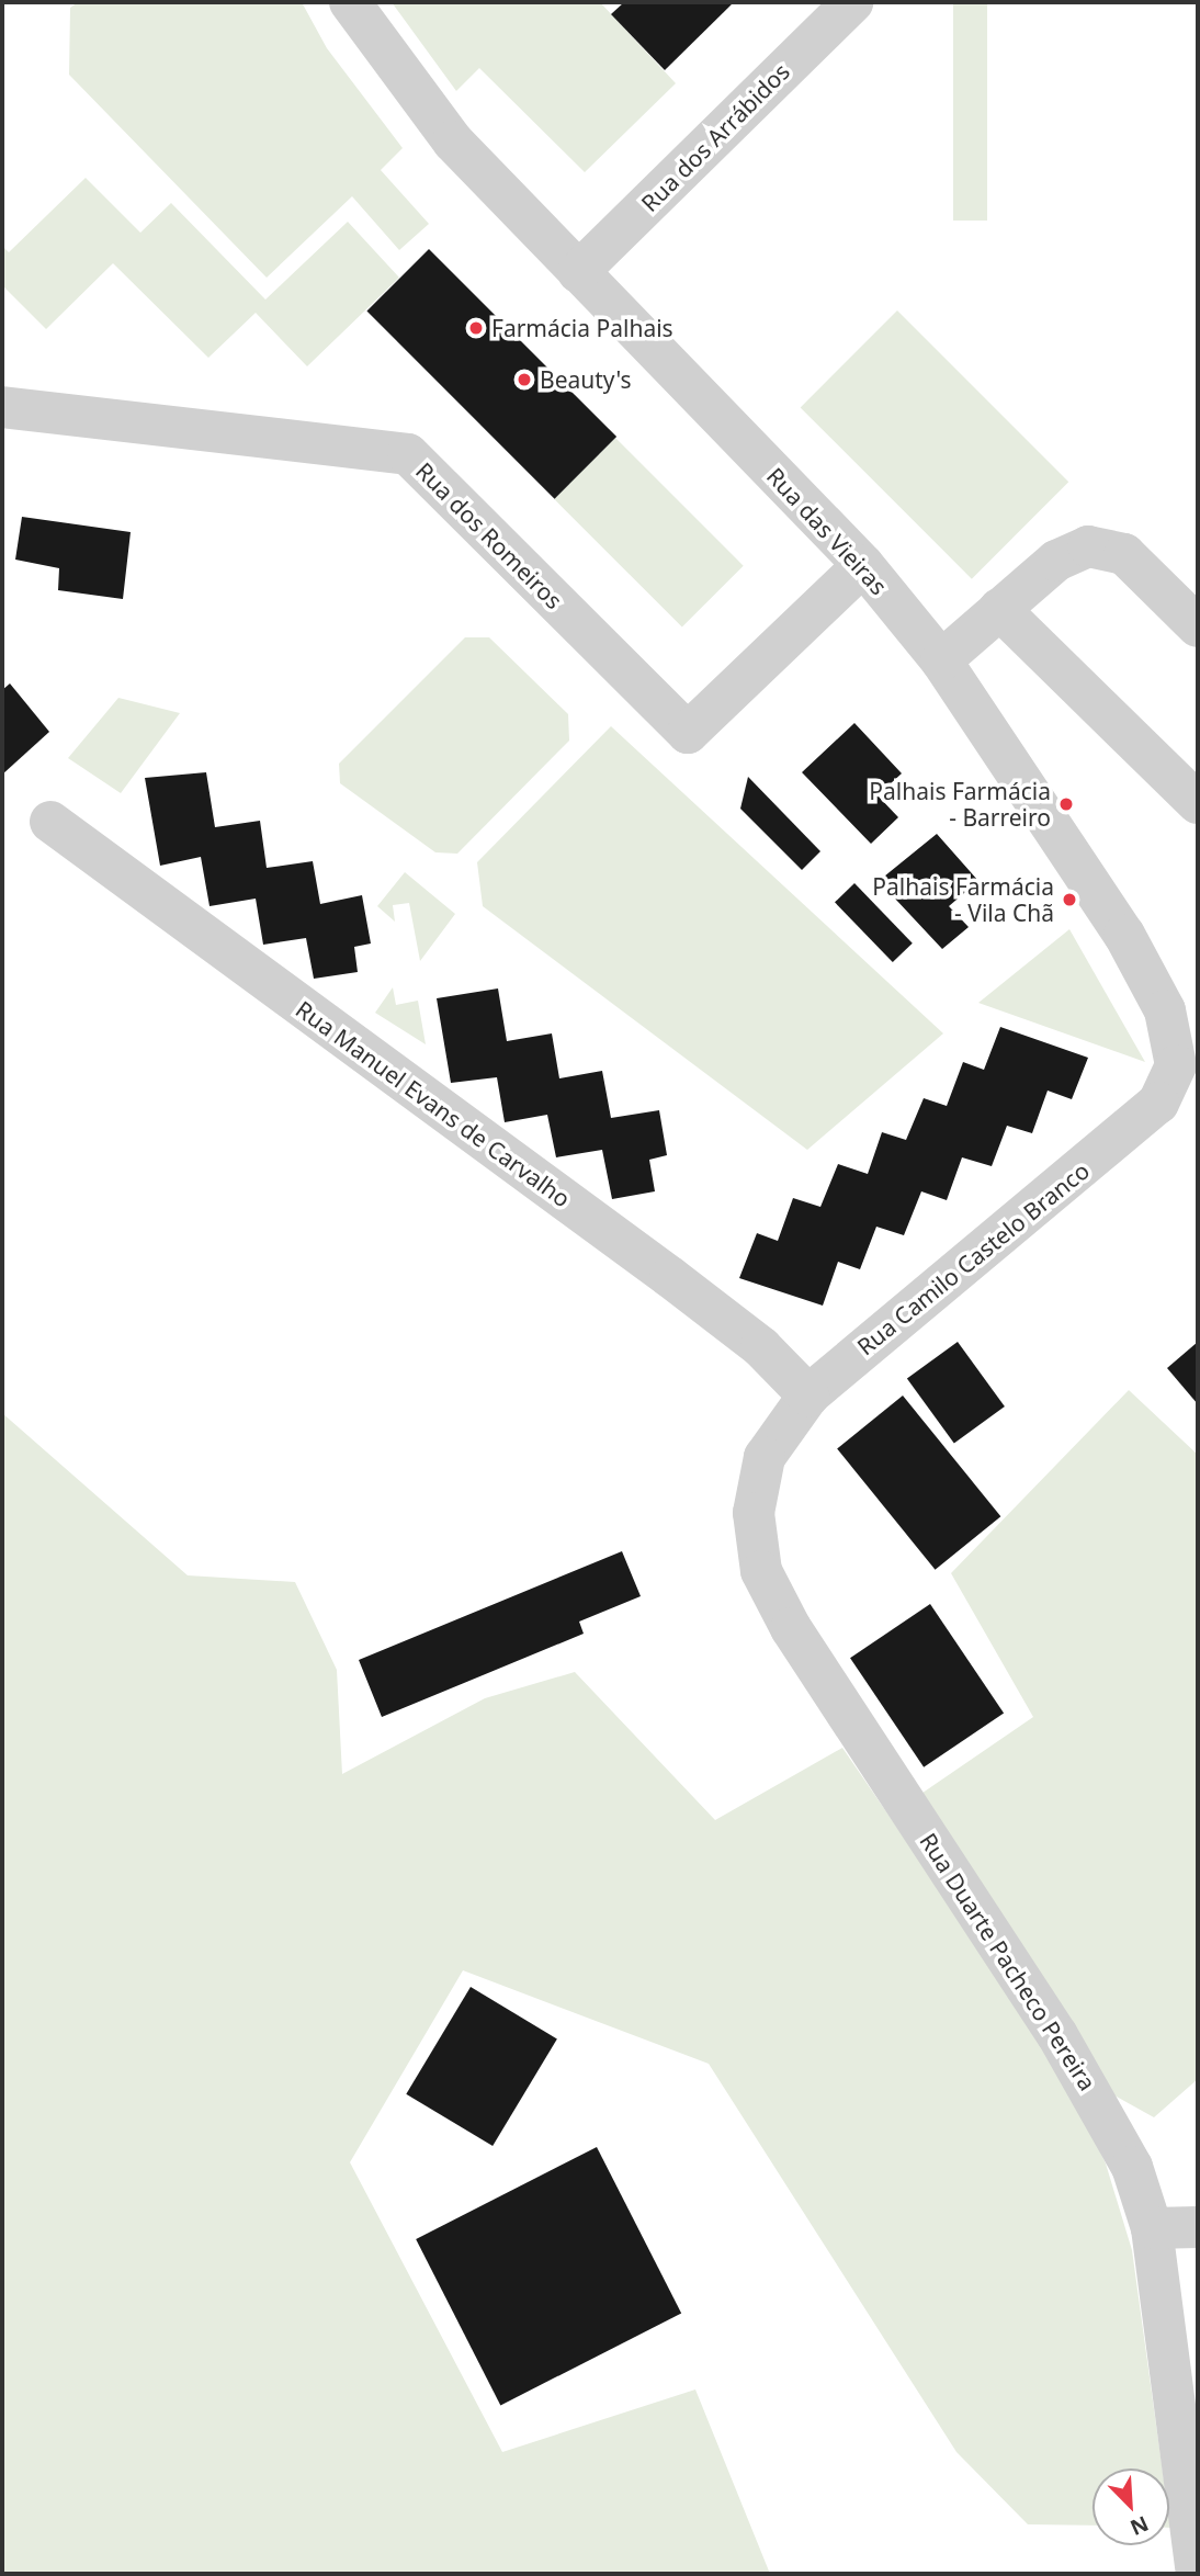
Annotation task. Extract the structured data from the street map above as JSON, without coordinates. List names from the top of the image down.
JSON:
{
  "streets": {
    "street": [
      "Rua dos Arrábidos",
      "Rua das Vieiras",
      "Rua dos Romeiros",
      "Rua Manuel Evans de Carvalho",
      "Rua Camilo Castelo Branco",
      "Rua Duarte Pacheco Pereira"
    ]
  },
  "crossings": [
    ["Rua dos Arrábidos", "Rua das Vieiras"],
    ["Rua das Vieiras", "Rua dos Romeiros"],
    ["Rua das Vieiras", "Rua Camilo Castelo Branco"],
    ["Rua Manuel Evans de Carvalho", "Rua Camilo Castelo Branco"],
    ["Rua Manuel Evans de Carvalho", "Rua Duarte Pacheco Pereira"],
    ["Rua Camilo Castelo Branco", "Rua Duarte Pacheco Pereira"]
  ],
  "places": [
    "Farmácia Palhais",
    "Beauty's",
    "Palhais Farmácia - Barreiro",
    "Palhais Farmácia - Vila Chã"
  ],
  "north": "bottom right"
}
